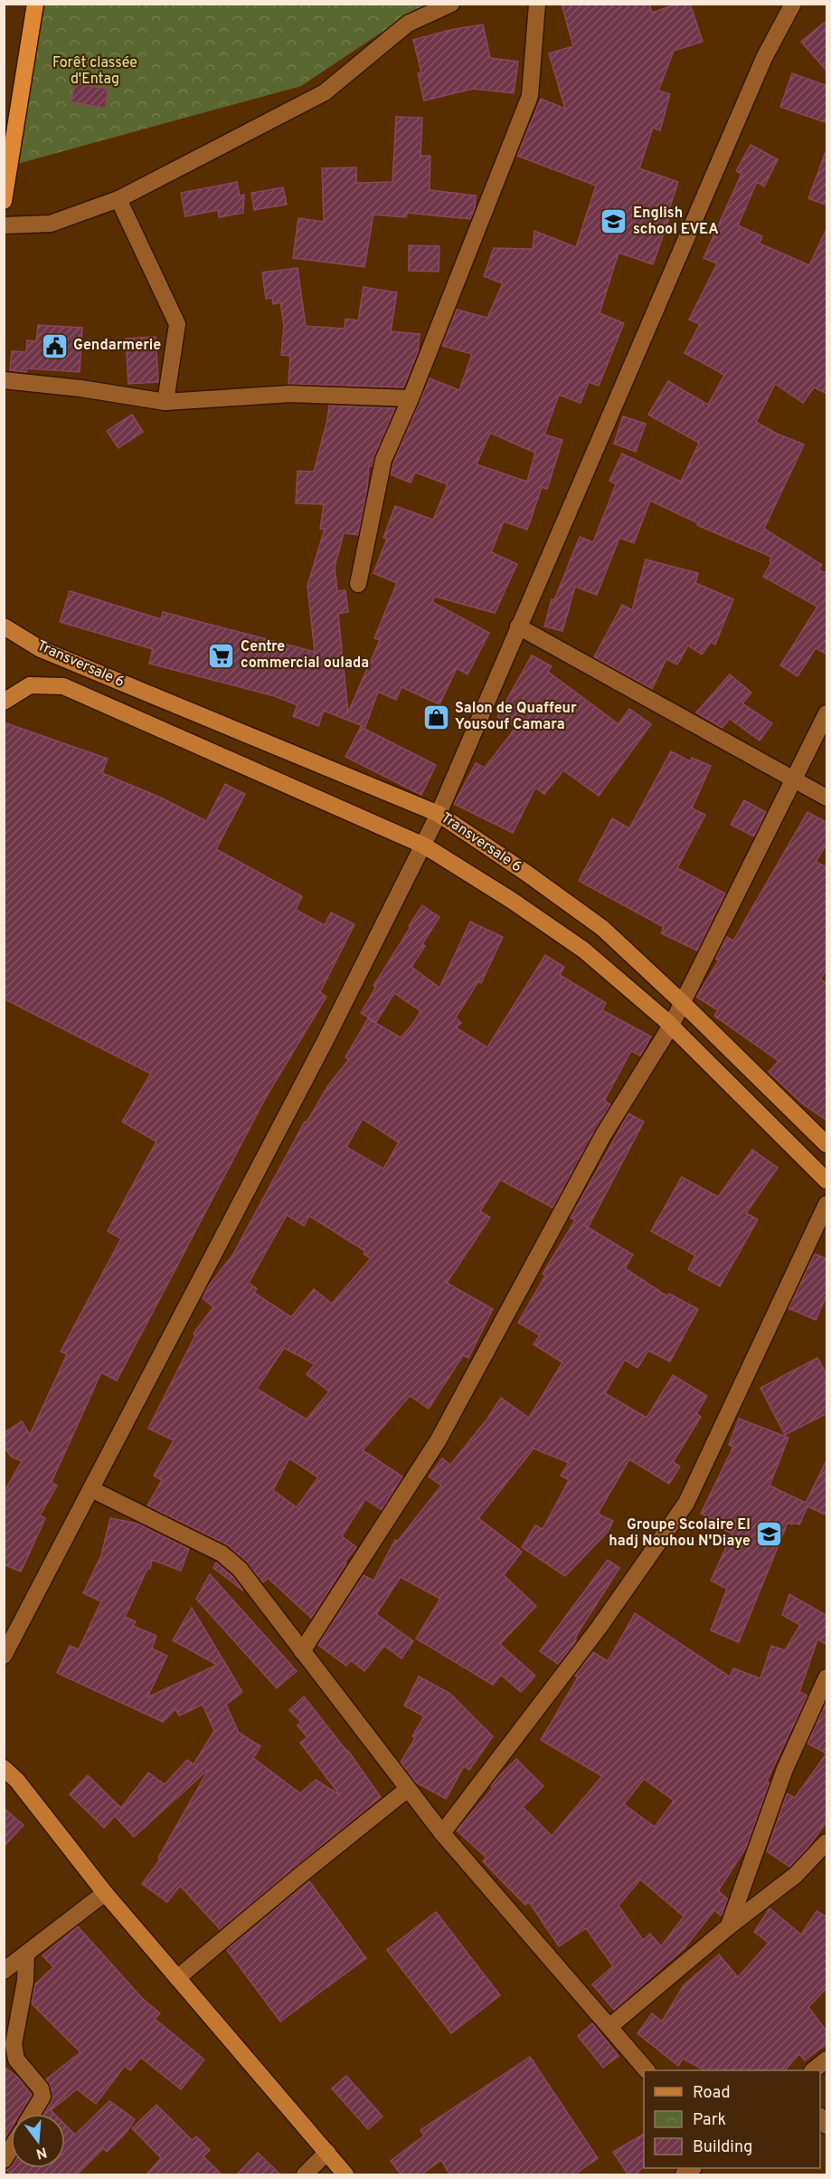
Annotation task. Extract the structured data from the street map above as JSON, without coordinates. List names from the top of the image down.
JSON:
{
  "streets": {
    "main road": ["Transversale 6"]
  },
  "parks": ["Forêt classée d'Entag"],
  "places": {
    "school or university": ["English school EVEA", "Groupe Scolaire El hadj Nouhou N'Diaye"],
    "public building": ["Gendarmerie"],
    "supermarket": ["Centre commercial oulada"],
    "shop": ["Salon de Quaffeur Yousouf Camara"]
  },
  "legend": ["Road", "Park", "Building"],
  "north": "bottom"
}
